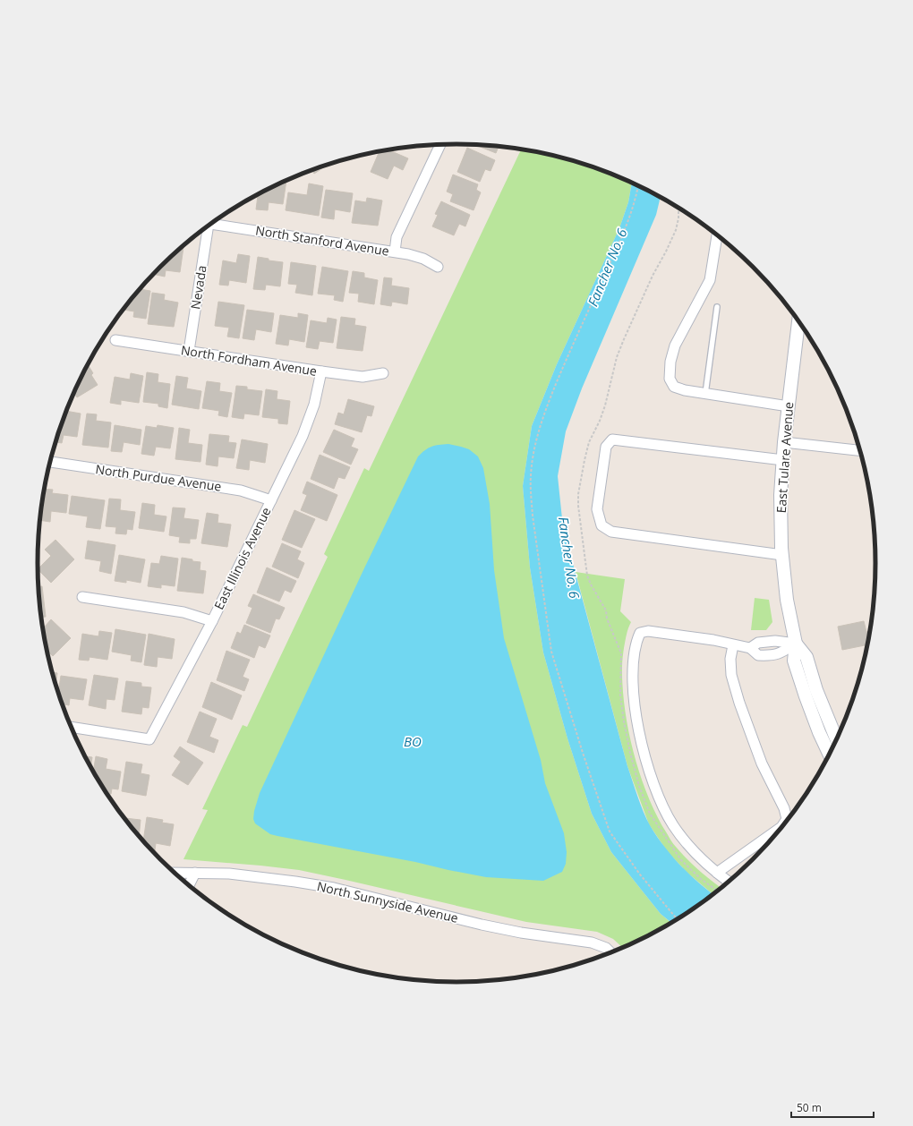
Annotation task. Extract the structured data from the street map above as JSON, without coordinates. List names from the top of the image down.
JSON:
{
  "streets": {
    "street": [
      "North Stanford Avenue",
      "Nevada",
      "North Fordham Avenue",
      "East Tulare Avenue",
      "North Purdue Avenue",
      "East Illinois Avenue",
      "North Sunnyside Avenue"
    ]
  },
  "crossings": [
    ["Nevada", "North Fordham Avenue"],
    ["North Fordham Avenue", "East Illinois Avenue"],
    ["North Purdue Avenue", "East Illinois Avenue"]
  ],
  "water": ["Fancher No. 6", "BO"],
  "scale_bar": "50 m"
}
